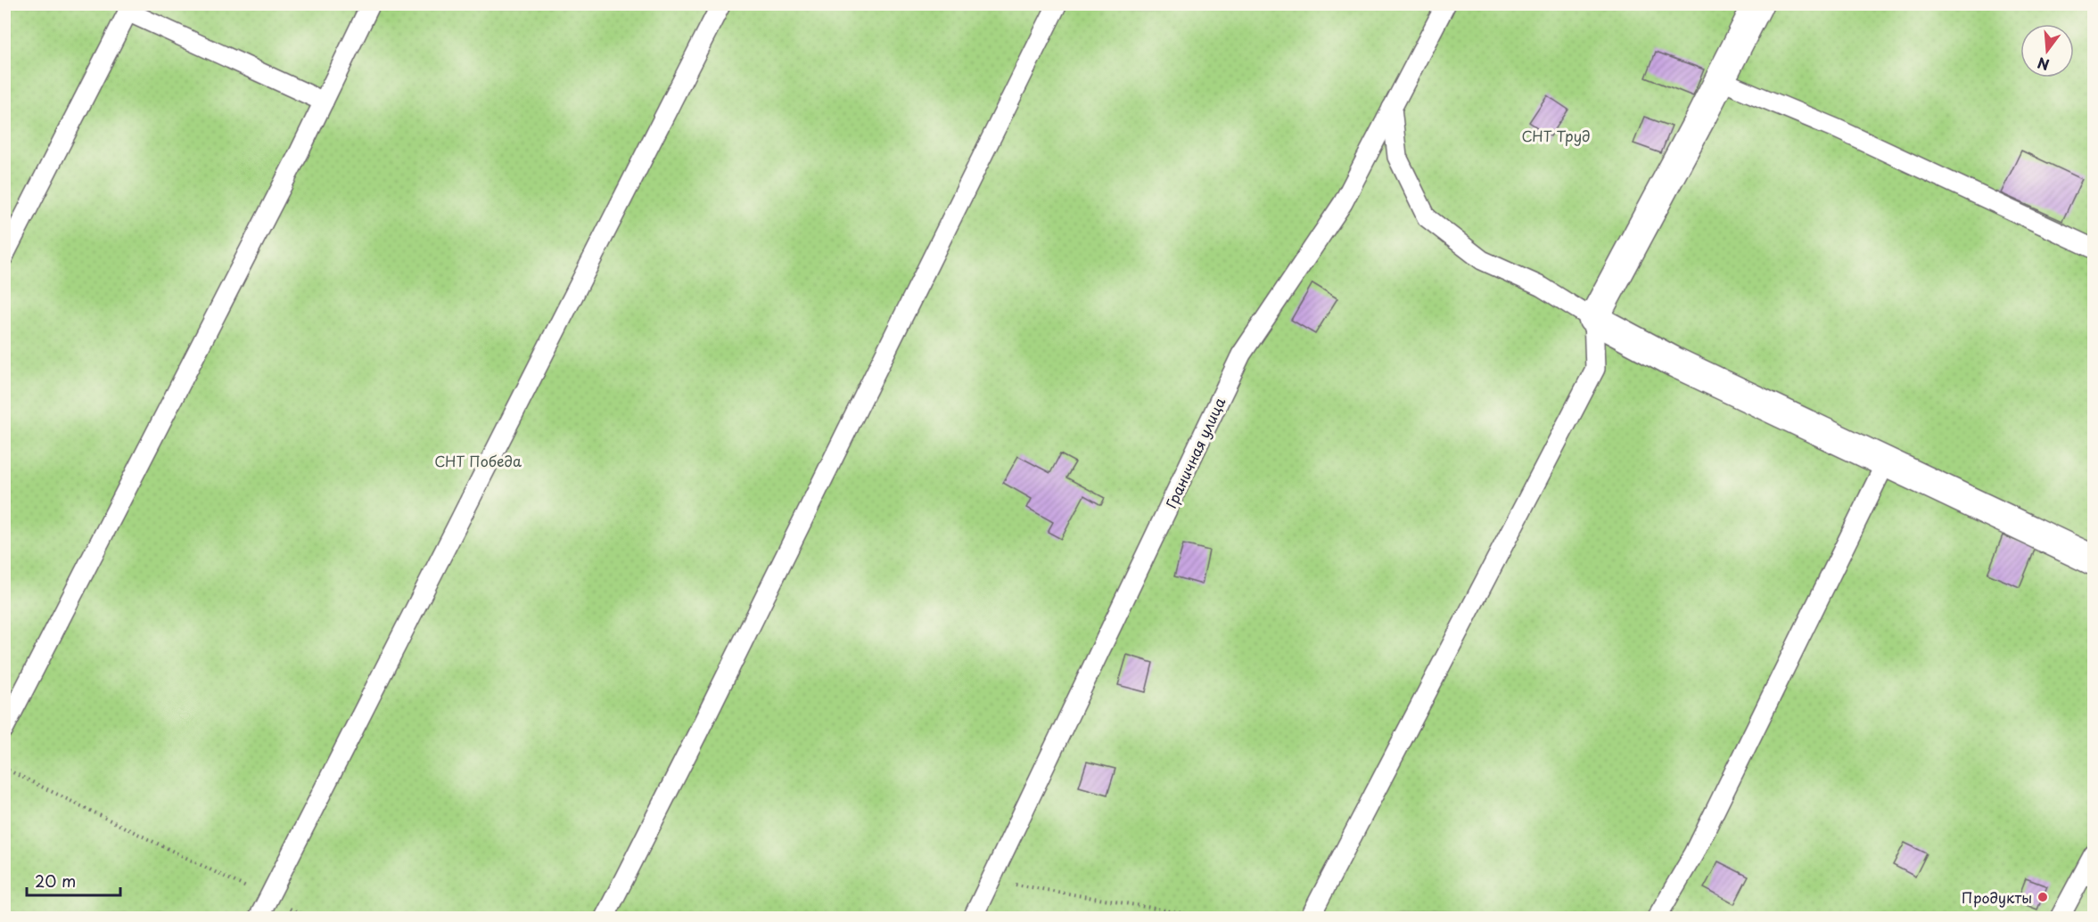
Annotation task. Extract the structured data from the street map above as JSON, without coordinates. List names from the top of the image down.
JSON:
{
  "streets": {
    "lane": ["Граничная улица"]
  },
  "parks": ["СНТ Труд", "СНТ Победа"],
  "places": ["Продукты"],
  "scale_bar": "20 m",
  "north": "bottom"
}
